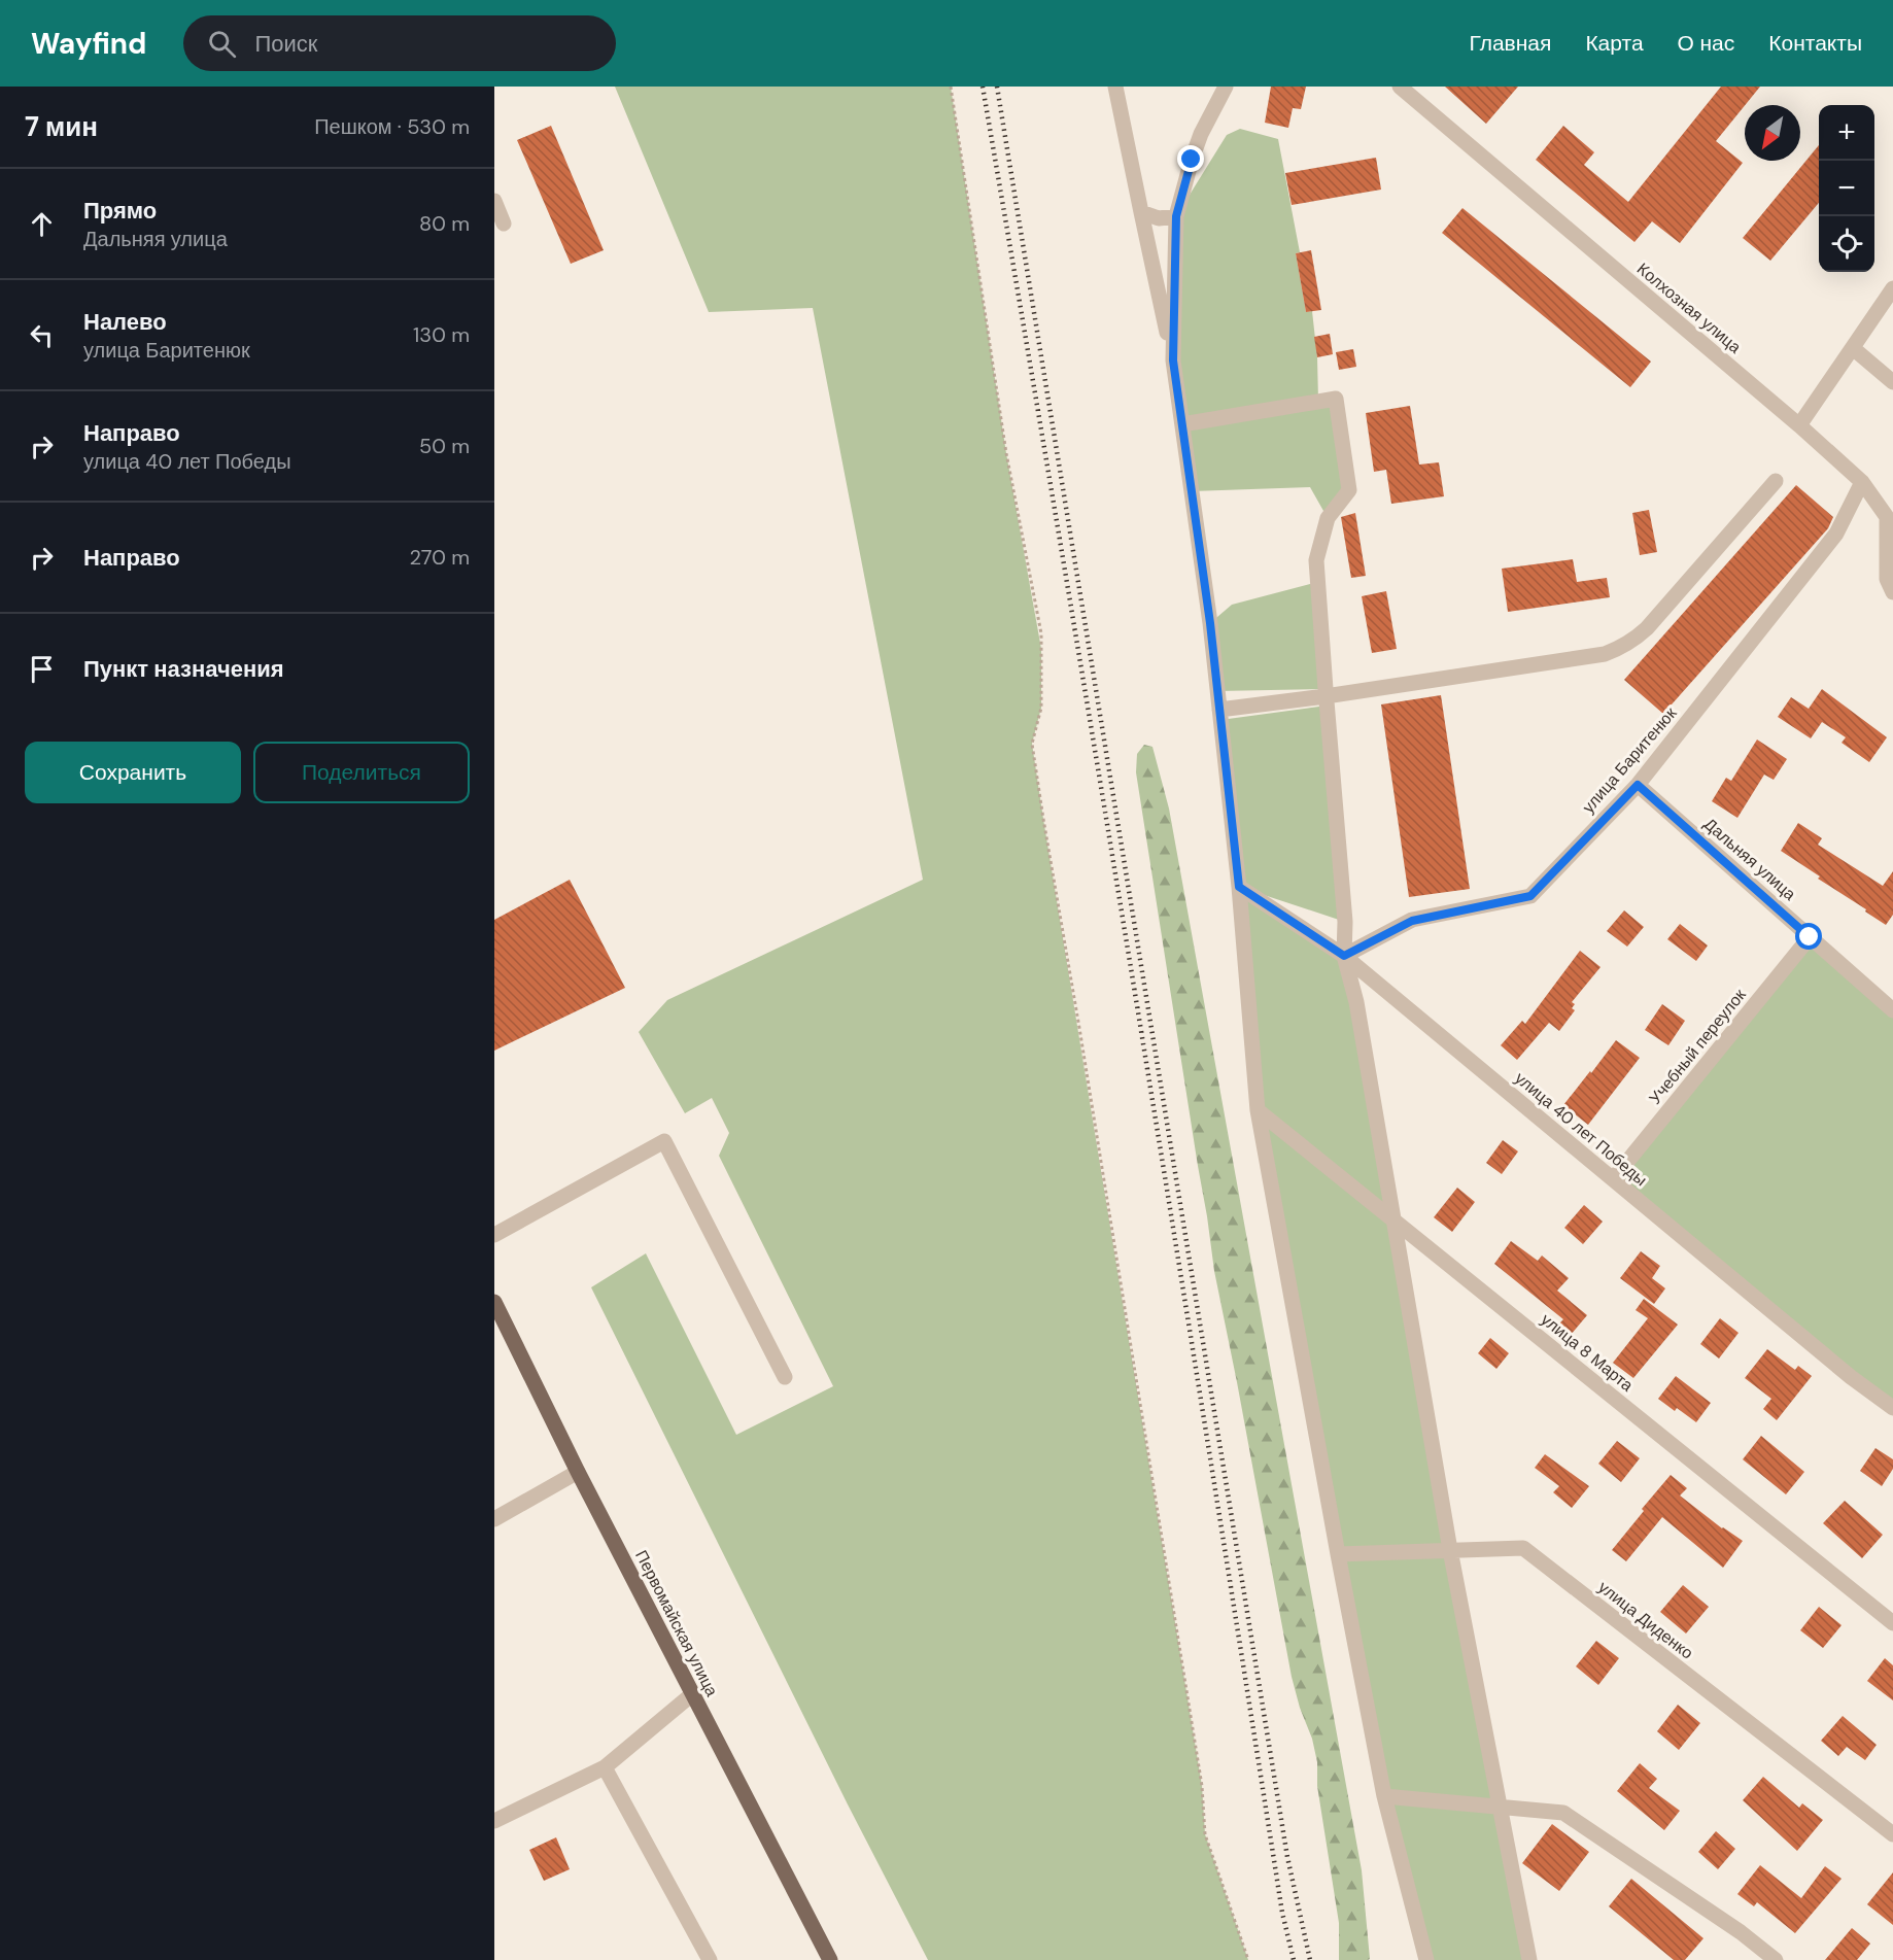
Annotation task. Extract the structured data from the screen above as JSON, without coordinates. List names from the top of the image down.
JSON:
{
  "streets": {
    "main road": ["Первомайская улица"],
    "street": [
      "Колхозная улица",
      "улица Баритенюк",
      "Дальняя улица",
      "Учебный переулок",
      "улица 40 лет Победы",
      "улица 8 Марта",
      "улица Диденко"
    ]
  },
  "crossings": [
    ["Колхозная улица", "улица Баритенюк"],
    ["улица Баритенюк", "Дальняя улица"],
    ["улица Баритенюк", "улица 40 лет Победы"],
    ["Дальняя улица", "Учебный переулок"],
    ["Учебный переулок", "улица 40 лет Победы"]
  ],
  "north": "bottom left",
  "page": {
    "header": "Wayfind",
    "search": "Поиск",
    "nav": [
      "Главная",
      "Карта",
      "О нас",
      "Контакты"
    ],
    "heading": ["7 мин", "Пешком · 530 m"],
    "map_buttons": ["+", "−"],
    "list": [
      ["Прямо", "Дальняя улица", "80 m"],
      ["Налево", "улица Баритенюк", "130 m"],
      ["Направо", "улица 40 лет Победы", "50 m"],
      ["Направо", "270 m"],
      "Пункт назначения"
    ],
    "buttons": ["Сохранить", "Поделиться"]
  }
}
